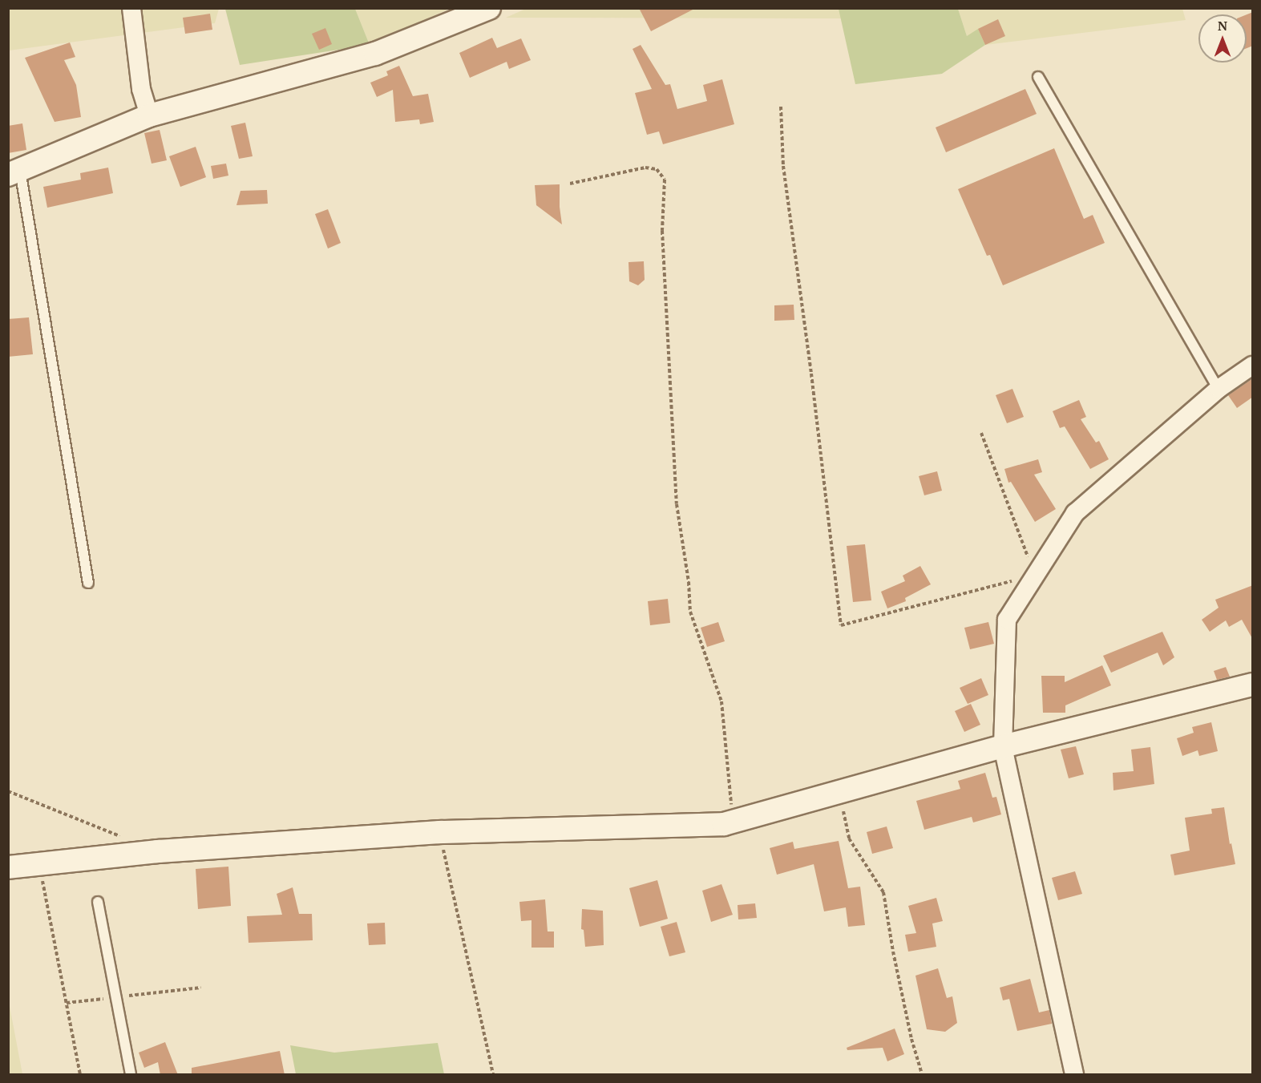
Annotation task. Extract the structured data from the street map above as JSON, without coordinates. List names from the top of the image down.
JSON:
{
  "north": "top"
}
